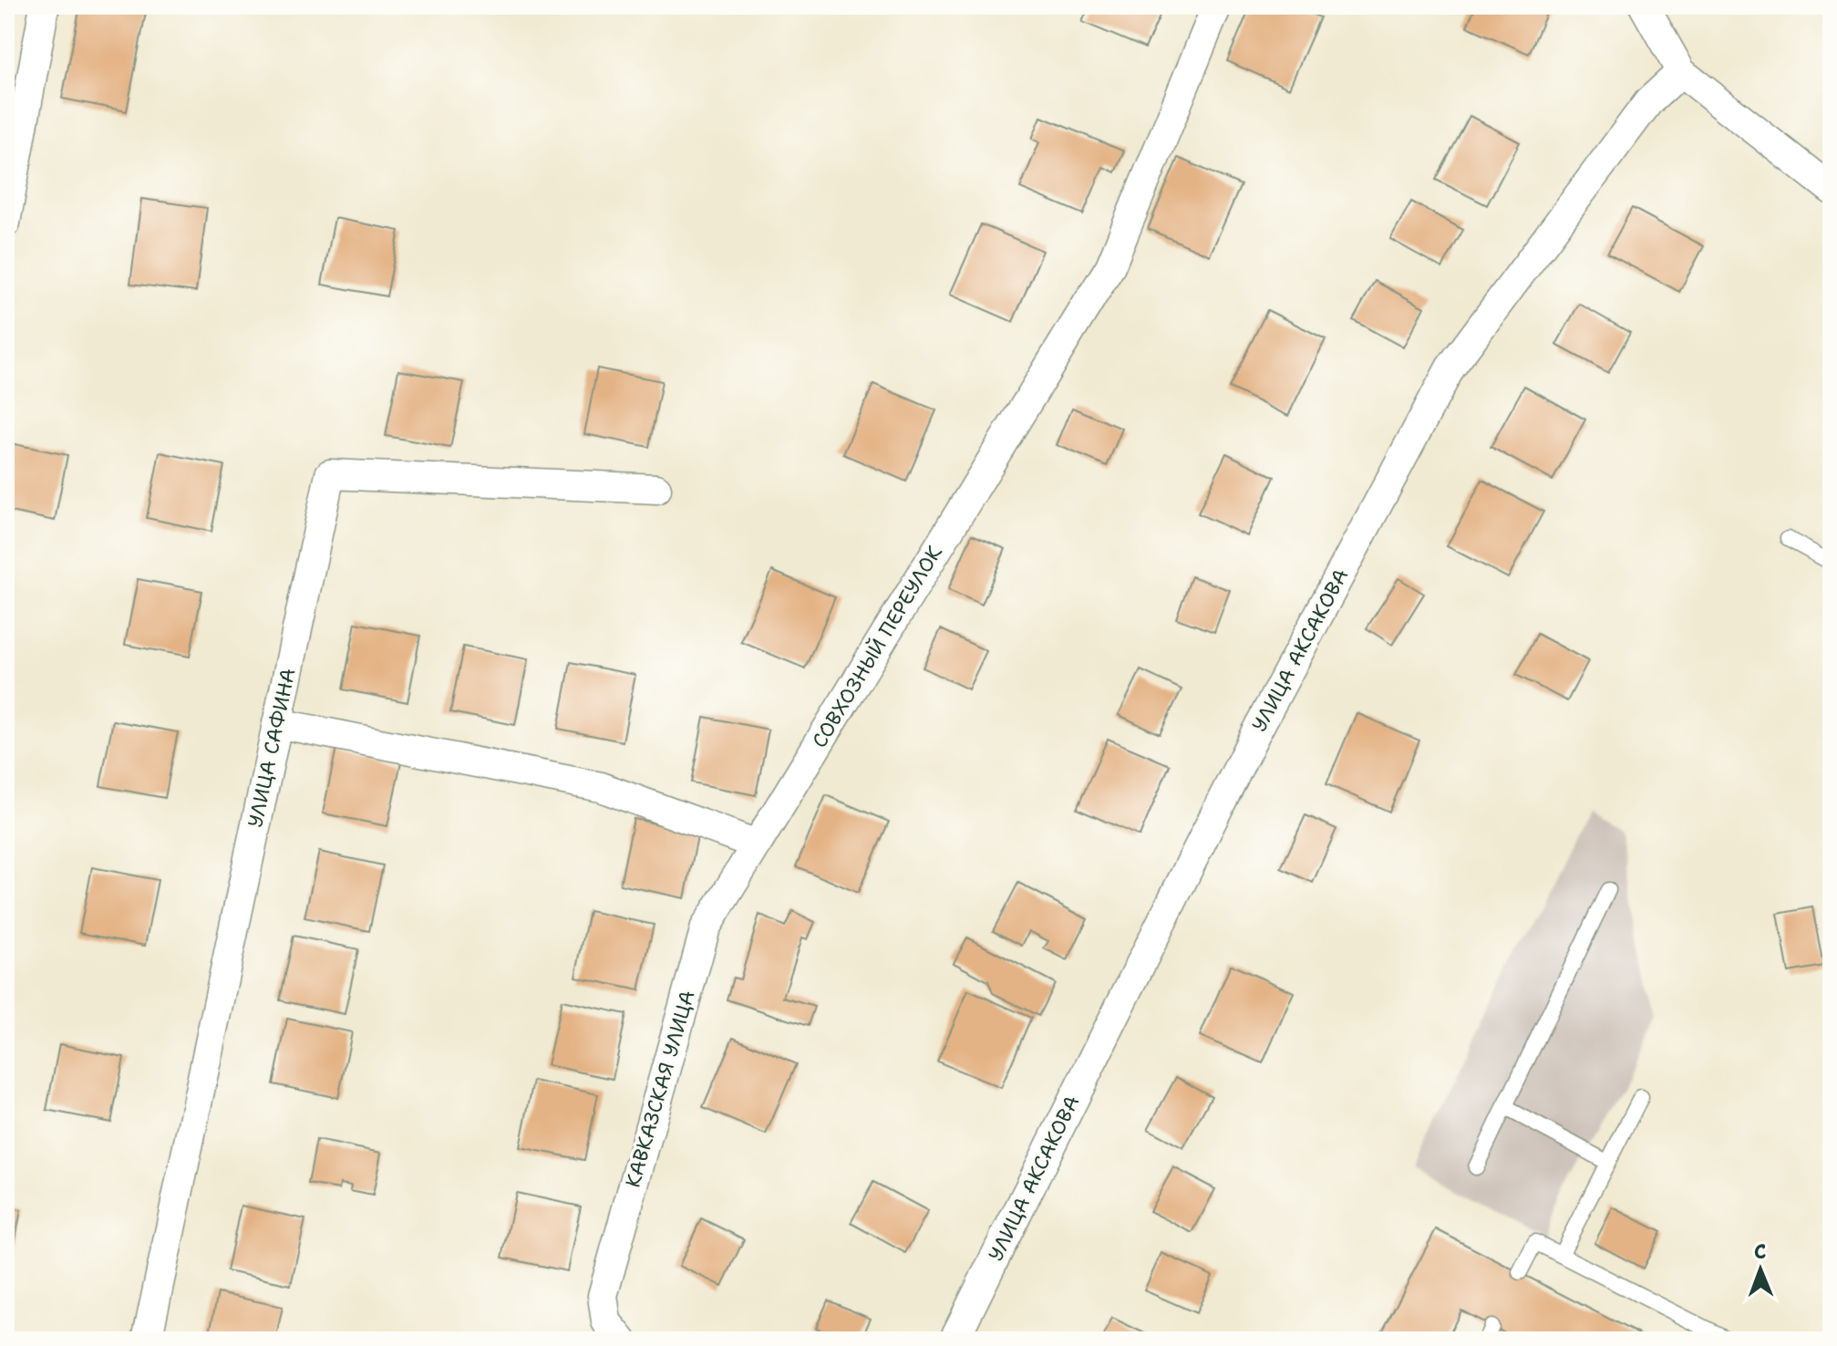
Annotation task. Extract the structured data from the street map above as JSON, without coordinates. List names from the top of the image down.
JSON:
{
  "streets": {
    "street": [
      "СОВХОЗНЫЙ ПЕРЕУЛОК",
      "УЛИЦА АКСАКОВА",
      "УЛИЦА САФИНА",
      "КАВКАЗСКАЯ УЛИЦА"
    ]
  },
  "crossings": [
    ["СОВХОЗНЫЙ ПЕРЕУЛОК", "КАВКАЗСКАЯ УЛИЦА"]
  ],
  "north": "top"
}
